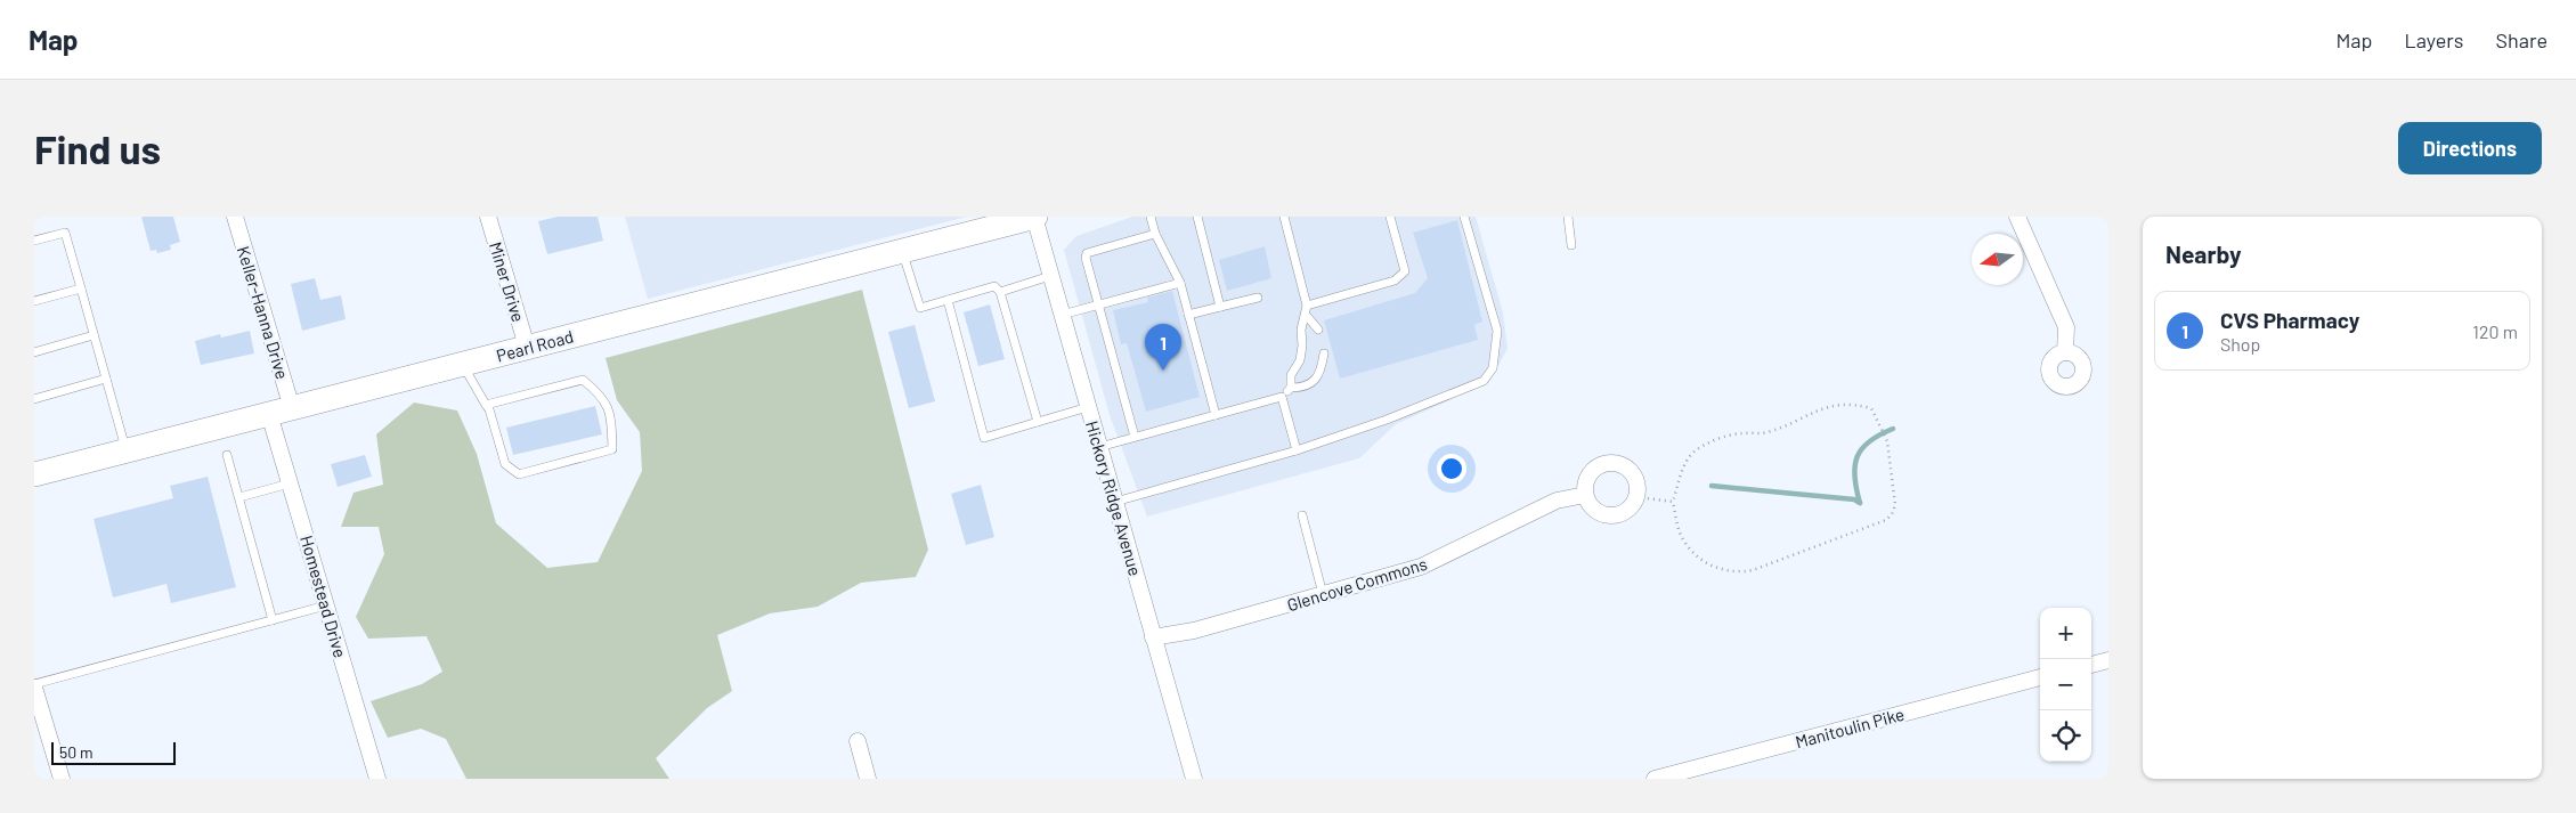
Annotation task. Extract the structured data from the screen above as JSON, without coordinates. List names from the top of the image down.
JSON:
{
  "streets": {
    "main road": ["Pearl Road"],
    "street": [
      "Miner Drive",
      "Keller-Hanna Drive",
      "Hickory Ridge Avenue",
      "Glencove Commons",
      "Homestead Drive",
      "Manitoulin Pike"
    ]
  },
  "crossings": [
    ["Miner Drive", "Pearl Road"],
    ["Keller-Hanna Drive", "Pearl Road"],
    ["Keller-Hanna Drive", "Homestead Drive"],
    ["Pearl Road", "Hickory Ridge Avenue"],
    ["Pearl Road", "Homestead Drive"],
    ["Hickory Ridge Avenue", "Glencove Commons"]
  ],
  "scale_bar": "50 m",
  "north": "left",
  "page": {
    "header": "Map",
    "nav": ["Map", "Layers", "Share"],
    "buttons": "Directions",
    "title": "Find us",
    "heading": "Nearby",
    "list": [
      {
        "mark": "1",
        "name": "CVS Pharmacy",
        "note": "Shop",
        "value": "120 m"
      }
    ],
    "pins": "1",
    "map_buttons": ["+", "−"],
    "scale": "50 m"
  }
}
